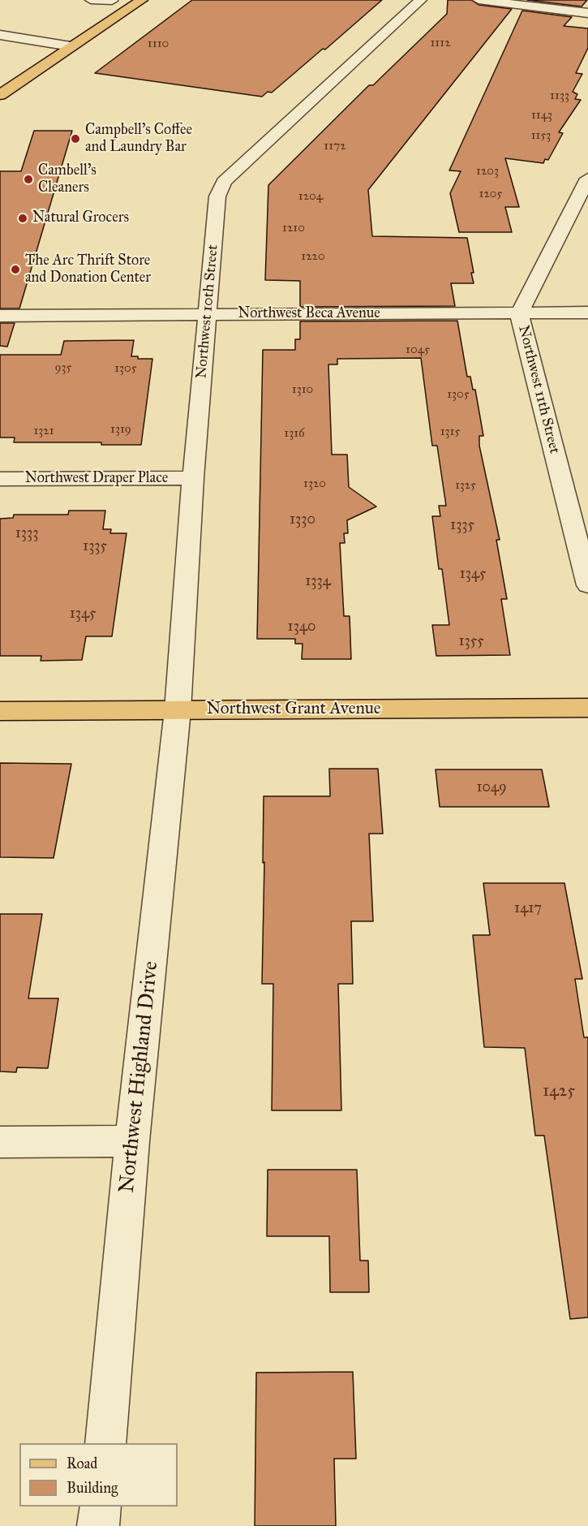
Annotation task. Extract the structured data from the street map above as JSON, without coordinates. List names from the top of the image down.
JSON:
{
  "streets": {
    "main road": ["Northwest Grant Avenue"],
    "street": [
      "Northwest 10th Street",
      "Northwest Beca Avenue",
      "Northwest 11th Street",
      "Northwest Draper Place",
      "Northwest Highland Drive"
    ]
  },
  "crossings": [
    ["Northwest 10th Street", "Northwest Beca Avenue"],
    ["Northwest 10th Street", "Northwest Draper Place"],
    ["Northwest 10th Street", "Northwest Grant Avenue"],
    ["Northwest 10th Street", "Northwest Highland Drive"],
    ["Northwest Beca Avenue", "Northwest 11th Street"],
    ["Northwest Grant Avenue", "Northwest Highland Drive"]
  ],
  "places": [
    "Campbell's Coffee and Laundry Bar",
    "Cambell's Cleaners",
    "Natural Grocers",
    "The Arc Thrift Store and Donation Center"
  ],
  "house_numbers": [
    "1112",
    "1110",
    "1133",
    "1143",
    "1153",
    "1172",
    "1203",
    "1205",
    "1204",
    "1210",
    "1220",
    "1045",
    "935",
    "1305",
    "1310",
    "1305",
    "1319",
    "1321",
    "1315",
    "1316",
    "1320",
    "1325",
    "1330",
    "1335",
    "1333",
    "1335",
    "1345",
    "1334",
    "1345",
    "1340",
    "1355",
    "1049",
    "1417",
    "1425"
  ],
  "legend": ["Road", "Building"]
}
